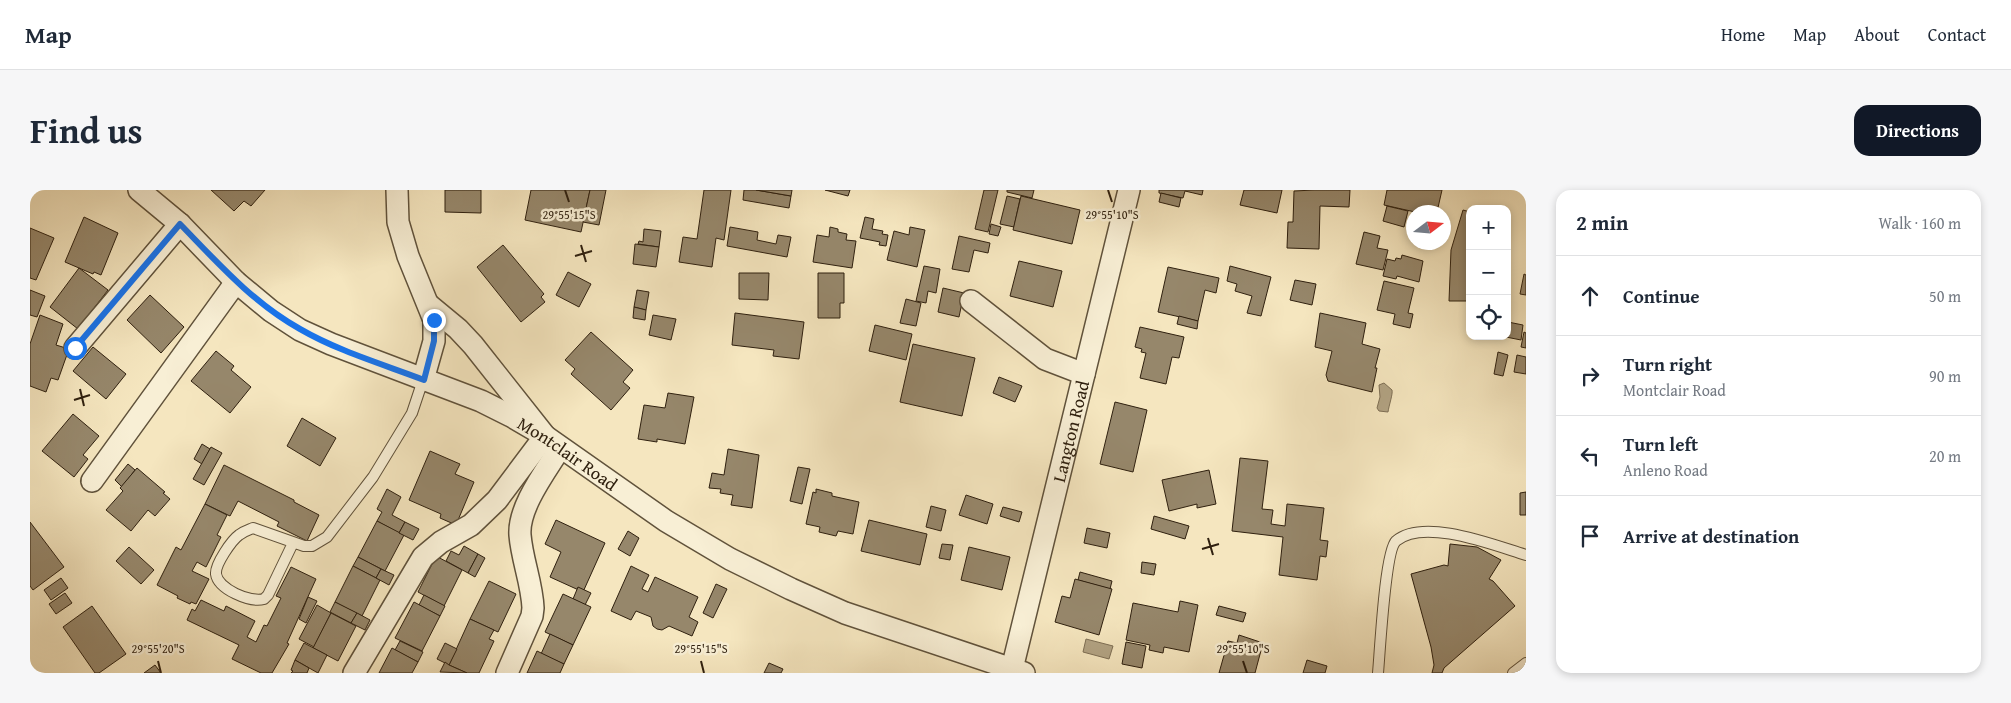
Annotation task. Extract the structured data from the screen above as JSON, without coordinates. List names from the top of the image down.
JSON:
{
  "streets": {
    "street": ["Langton Road", "Montclair Road"]
  },
  "crossings": [
    ["Langton Road", "Montclair Road"]
  ],
  "north": "right",
  "page": {
    "header": "Map",
    "nav": [
      "Home",
      "Map",
      "About",
      "Contact"
    ],
    "title": "Find us",
    "buttons": "Directions",
    "heading": ["2 min", "Walk · 160 m"],
    "map_buttons": ["+", "−"],
    "list": [
      ["Continue", "50 m"],
      ["Turn right", "Montclair Road", "90 m"],
      ["Turn left", "Anleno Road", "20 m"],
      "Arrive at destination"
    ]
  },
  "coordinates": ["29°55'15\"S", "29°55'10\"S", "29°55'20\"S"]
}
